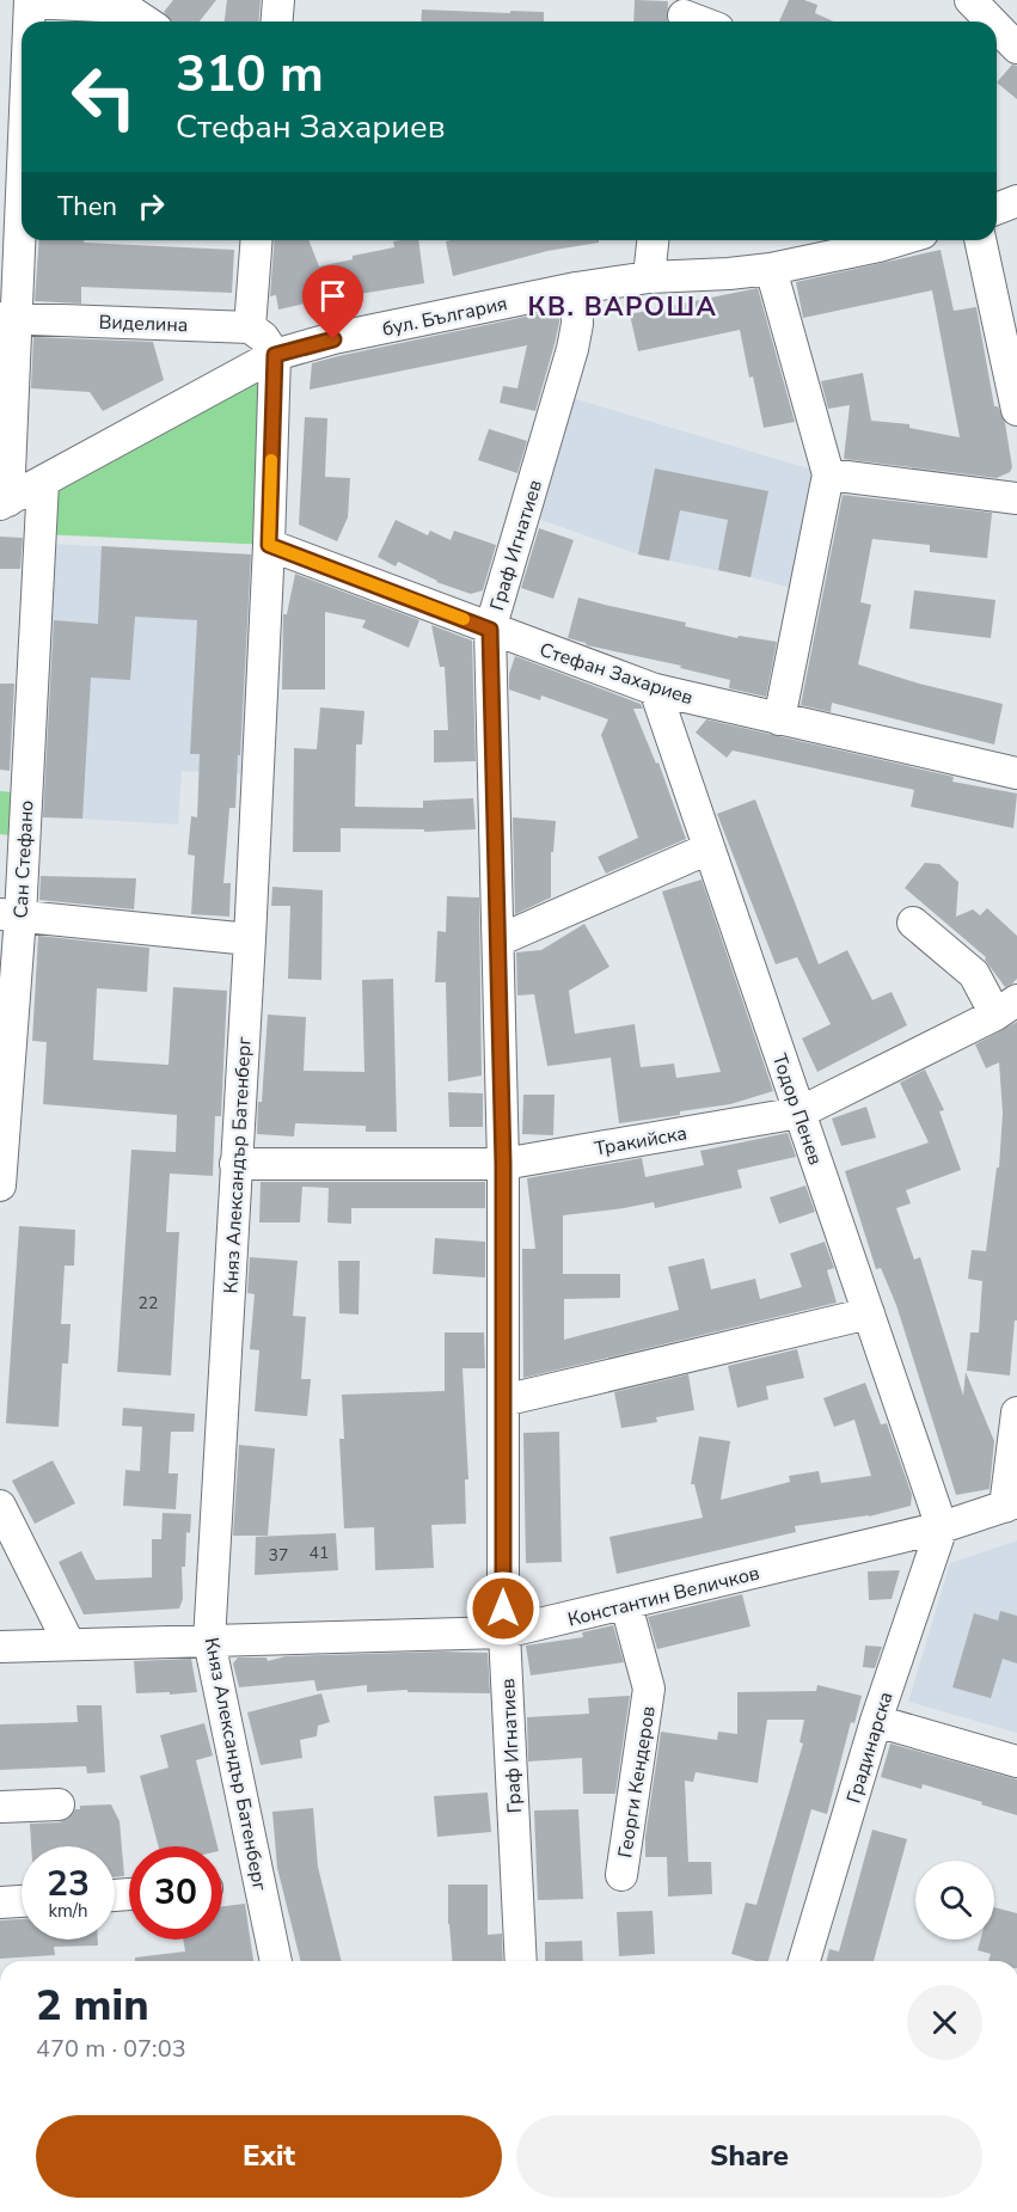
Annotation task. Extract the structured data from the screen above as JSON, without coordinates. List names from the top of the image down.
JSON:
{
  "streets": {
    "street": [
      "бул. България",
      "Виделина",
      "Граф Игнатиев",
      "Стефан Захариев",
      "Сан Стефано",
      "Тодор Пенев",
      "Тракийска",
      "Княз Александър Батенберг",
      "Константин Величков",
      "Градинарска",
      "Георги Кендеров"
    ]
  },
  "crossings": [
    ["бул. България", "Граф Игнатиев"],
    ["бул. България", "Сан Стефано"],
    ["бул. България", "Княз Александър Батенберг"],
    ["Граф Игнатиев", "Стефан Захариев"],
    ["Граф Игнатиев", "Тракийска"],
    ["Граф Игнатиев", "Константин Величков"],
    ["Стефан Захариев", "Тодор Пенев"],
    ["Стефан Захариев", "Княз Александър Батенберг"],
    ["Тодор Пенев", "Тракийска"],
    ["Тодор Пенев", "Константин Величков"],
    ["Тодор Пенев", "Градинарска"],
    ["Тракийска", "Княз Александър Батенберг"],
    ["Княз Александър Батенберг", "Константин Величков"],
    ["Константин Величков", "Градинарска"],
    ["Константин Величков", "Георги Кендеров"]
  ],
  "districts": ["КВ. ВАРОША"],
  "house_numbers": ["22", "41", "37"],
  "page": {
    "turn": ["310 m", "Стефан Захариев"],
    "then": "Then",
    "speed": "23 km/h",
    "limit": "30",
    "heading": ["2 min", "470 m · 07:03"],
    "buttons": ["Exit", "Share"]
  }
}
